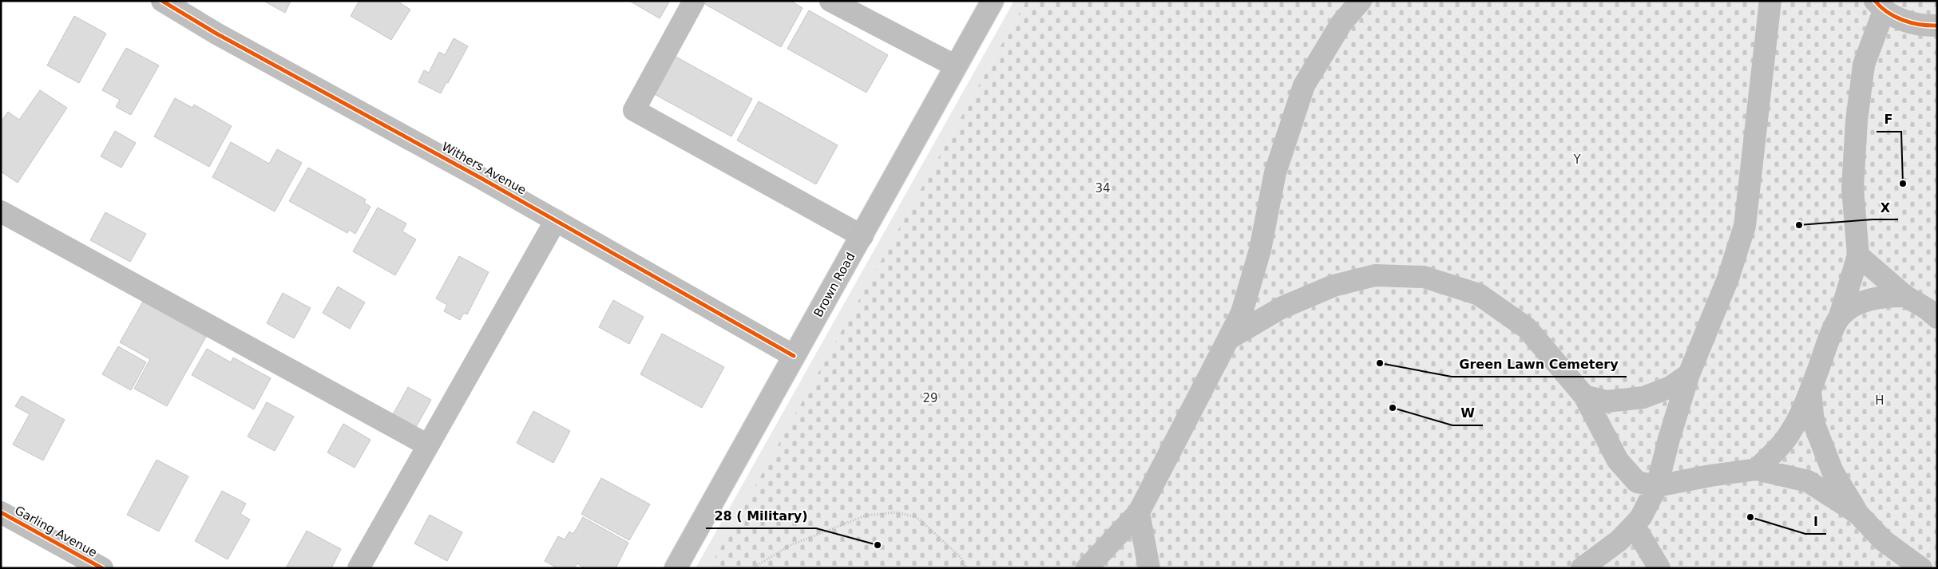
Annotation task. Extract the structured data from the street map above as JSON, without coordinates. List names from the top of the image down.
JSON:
{
  "streets": {
    "main road": ["Brown Road"],
    "street": ["Withers Avenue", "Garling Avenue"]
  },
  "crossings": [
    ["Withers Avenue", "Brown Road"]
  ],
  "parks": [
    "Y",
    "34",
    "29",
    "H"
  ],
  "places": [
    "F",
    "X",
    "Green Lawn Cemetery",
    "W",
    "I",
    "28 ( Military)"
  ]
}
